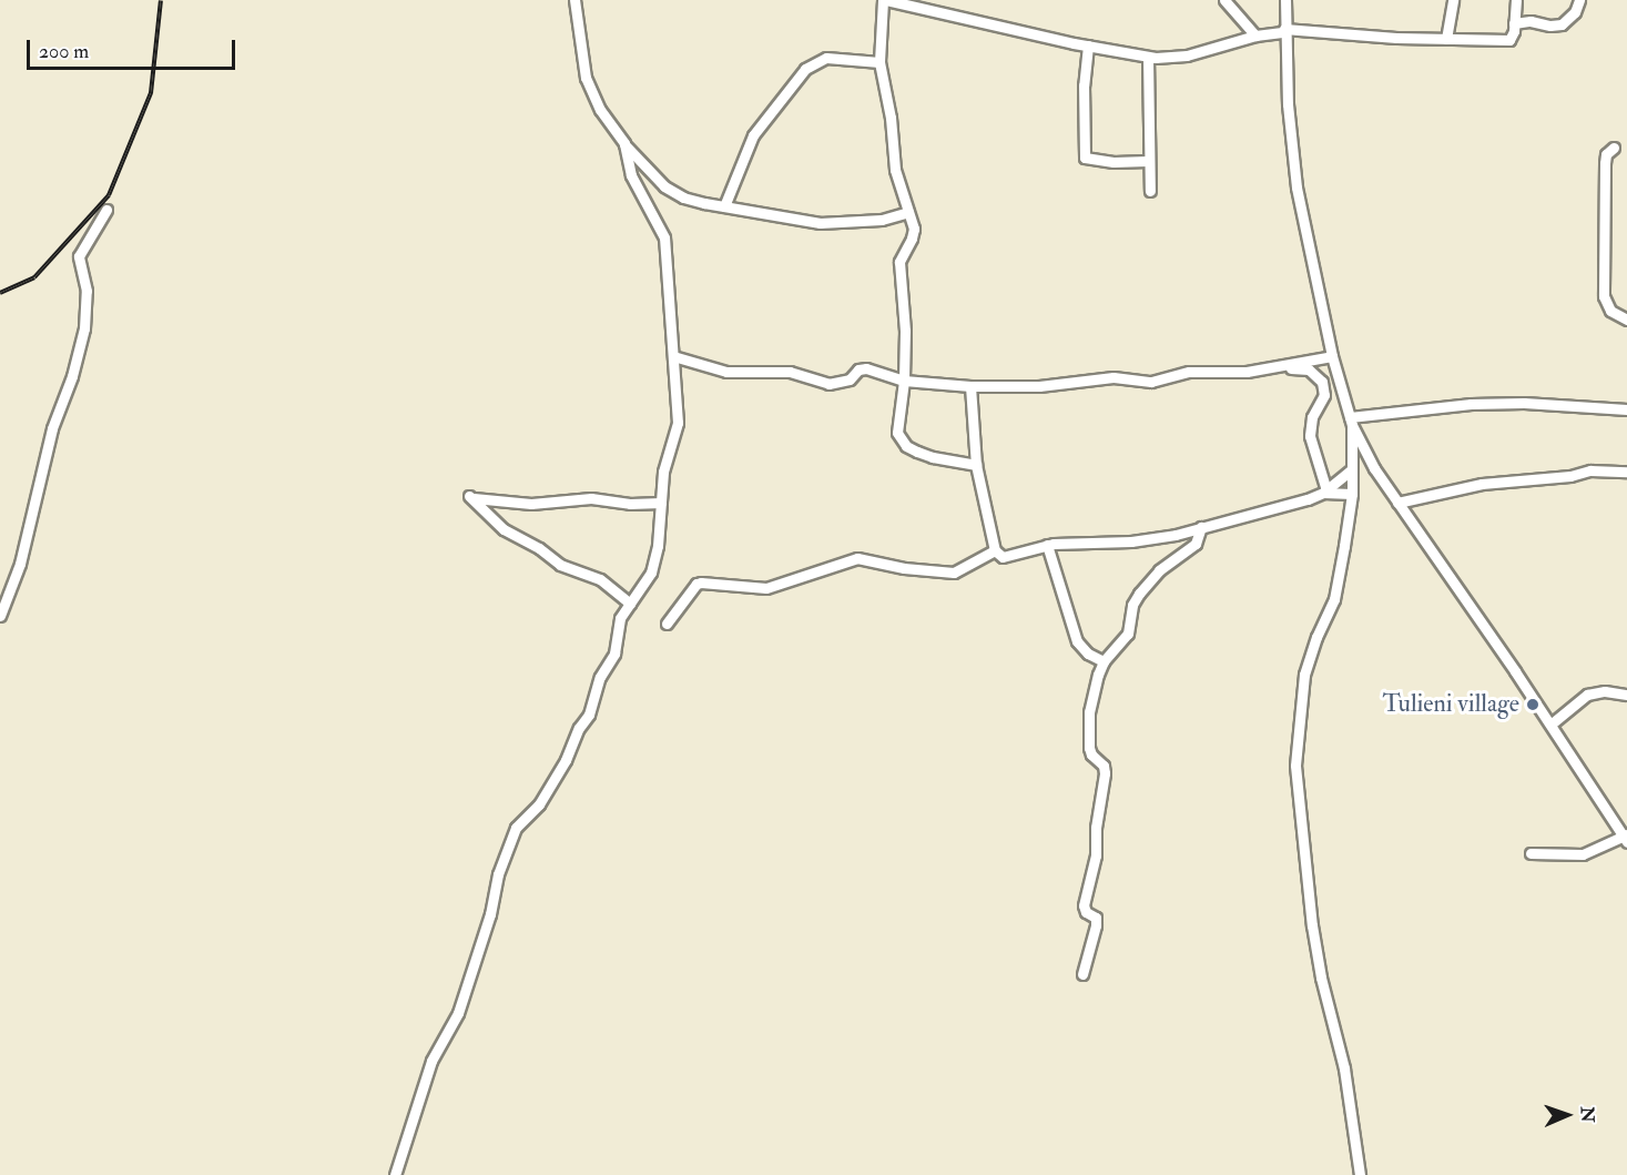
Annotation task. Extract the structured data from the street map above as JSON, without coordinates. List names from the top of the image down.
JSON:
{
  "places": ["Tulieni village"],
  "scale_bar": "200 m",
  "north": "right"
}
